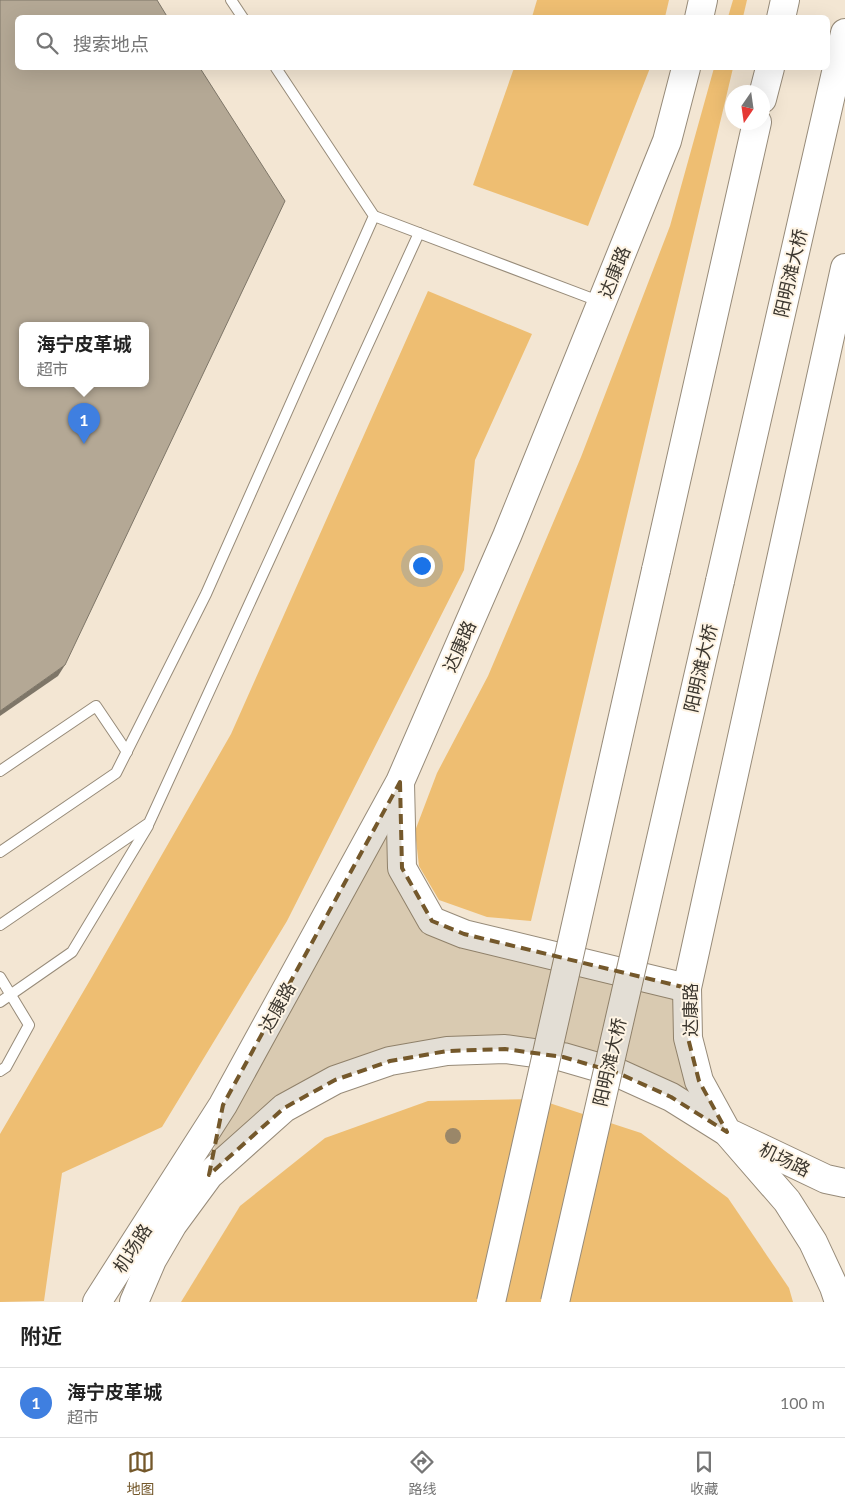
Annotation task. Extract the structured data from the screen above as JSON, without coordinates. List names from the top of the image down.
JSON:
{
  "streets": {
    "highway": ["达康路", "阳明滩大桥", "机场路"]
  },
  "crossings": [
    ["达康路", "机场路"]
  ],
  "north": "bottom",
  "page": {
    "search": "搜索地点",
    "popup": ["海宁皮革城", "超市"],
    "pins": "1",
    "heading": "附近",
    "list": [
      {
        "mark": "1",
        "name": "海宁皮革城",
        "note": "超市",
        "value": "100 m"
      }
    ],
    "nav": ["地图", "路线", "收藏"]
  }
}
